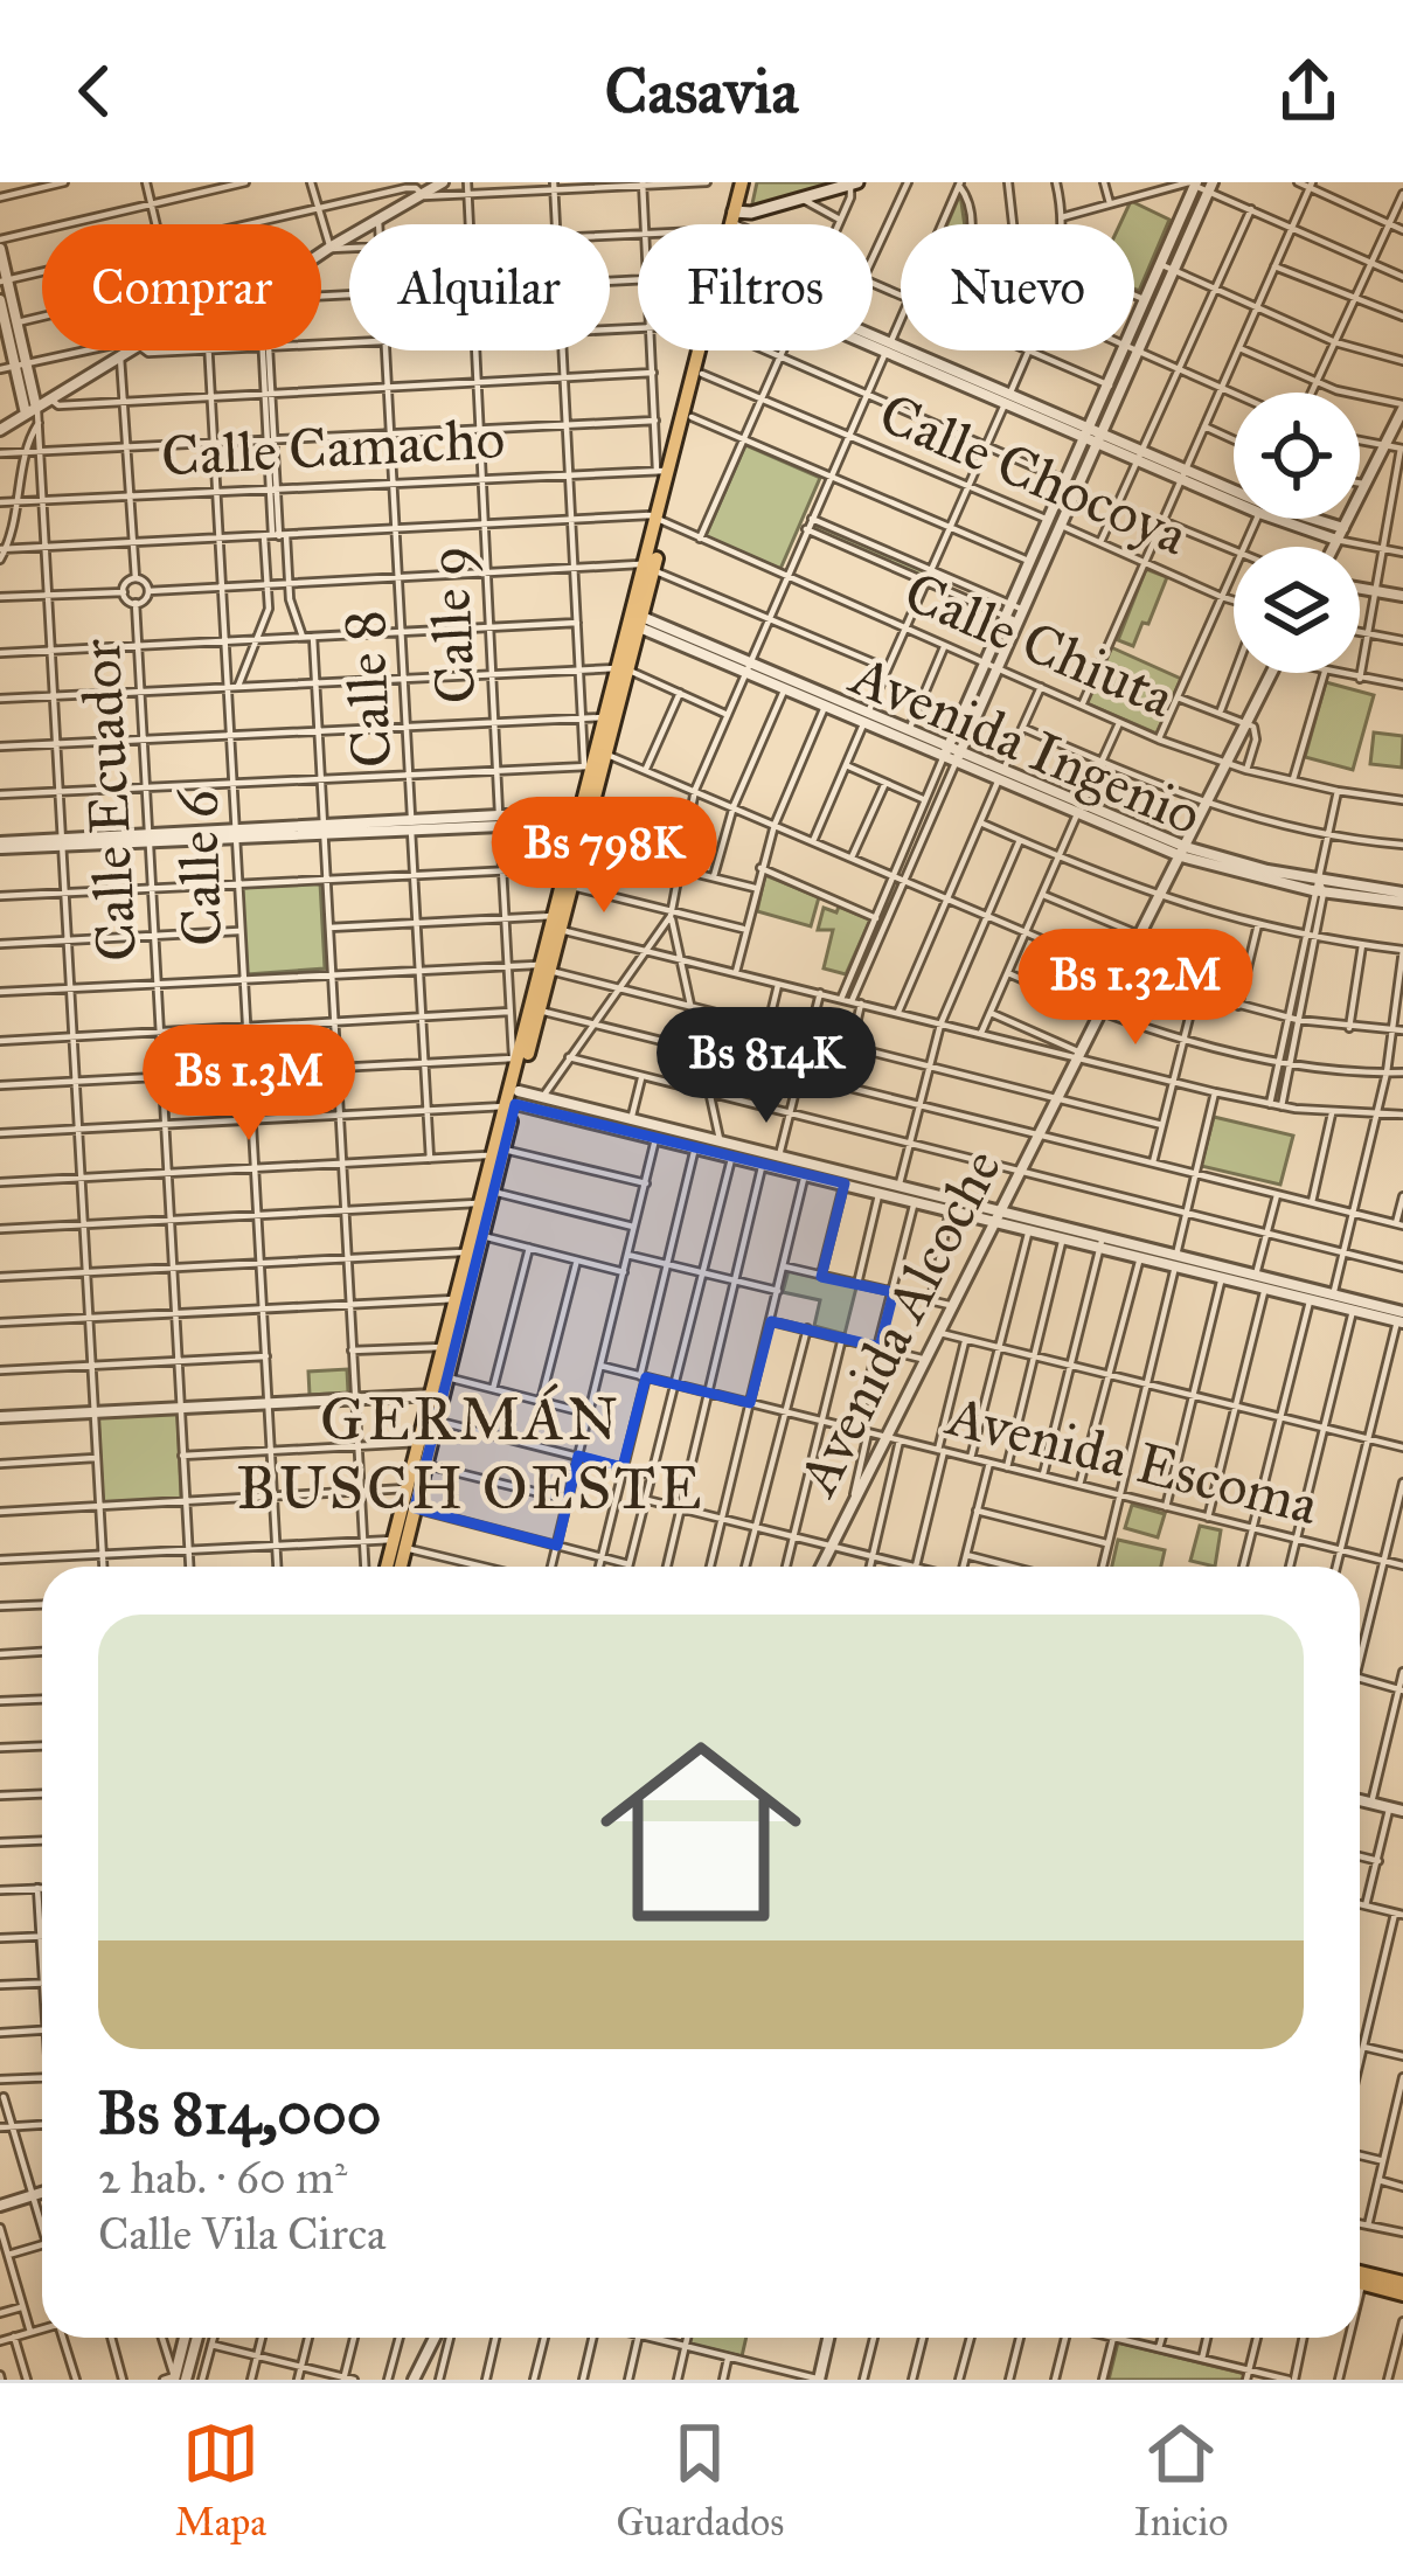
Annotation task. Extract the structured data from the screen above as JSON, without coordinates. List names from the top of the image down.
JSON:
{
  "streets": {
    "street": [
      "Calle Camacho",
      "Calle Chocoya",
      "Calle 9",
      "Calle Chiuta",
      "Calle 8",
      "Avenida Ingenio",
      "Calle Ecuador",
      "Calle 6",
      "Avenida Alcoche",
      "Avenida Escoma"
    ]
  },
  "crossings": [
    ["Calle Camacho", "Calle 9"],
    ["Calle Camacho", "Calle 8"],
    ["Calle Camacho", "Calle Ecuador"],
    ["Calle Camacho", "Calle 6"],
    ["Calle Chiuta", "Avenida Alcoche"],
    ["Avenida Ingenio", "Avenida Alcoche"],
    ["Avenida Alcoche", "Avenida Escoma"]
  ],
  "districts": ["GERMÁN BUSCH OESTE"],
  "page": {
    "header": "Casavia",
    "chip": [
      "Comprar",
      "Alquilar",
      "Filtros",
      "Nuevo"
    ],
    "price": [
      "Bs 798K",
      "Bs 1.32M",
      "Bs 814K",
      "Bs 1.3M"
    ],
    "list": [
      {
        "name": "Bs 814,000",
        "note": "2 hab. · 60 m² · Calle Vila Circa"
      }
    ],
    "tabs": ["Mapa", "Guardados", "Inicio"]
  }
}
